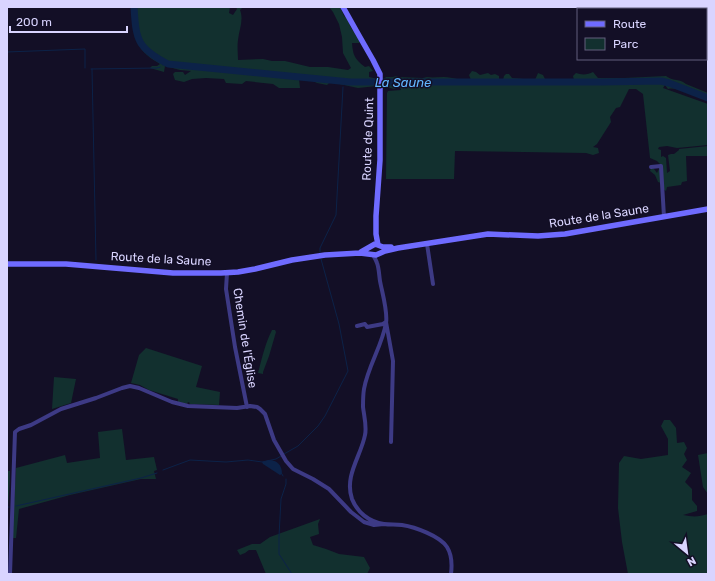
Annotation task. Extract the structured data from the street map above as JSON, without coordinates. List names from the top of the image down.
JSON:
{
  "streets": {
    "street": ["Route de Quint", "Route de la Saune", "Chemin de l'Église"]
  },
  "crossings": [
    ["Route de Quint", "Route de la Saune"],
    ["Route de la Saune", "Chemin de l'Église"]
  ],
  "water": ["La Saune"],
  "legend": ["Route", "Parc"],
  "scale_bar": "200 m",
  "north": "bottom right"
}
